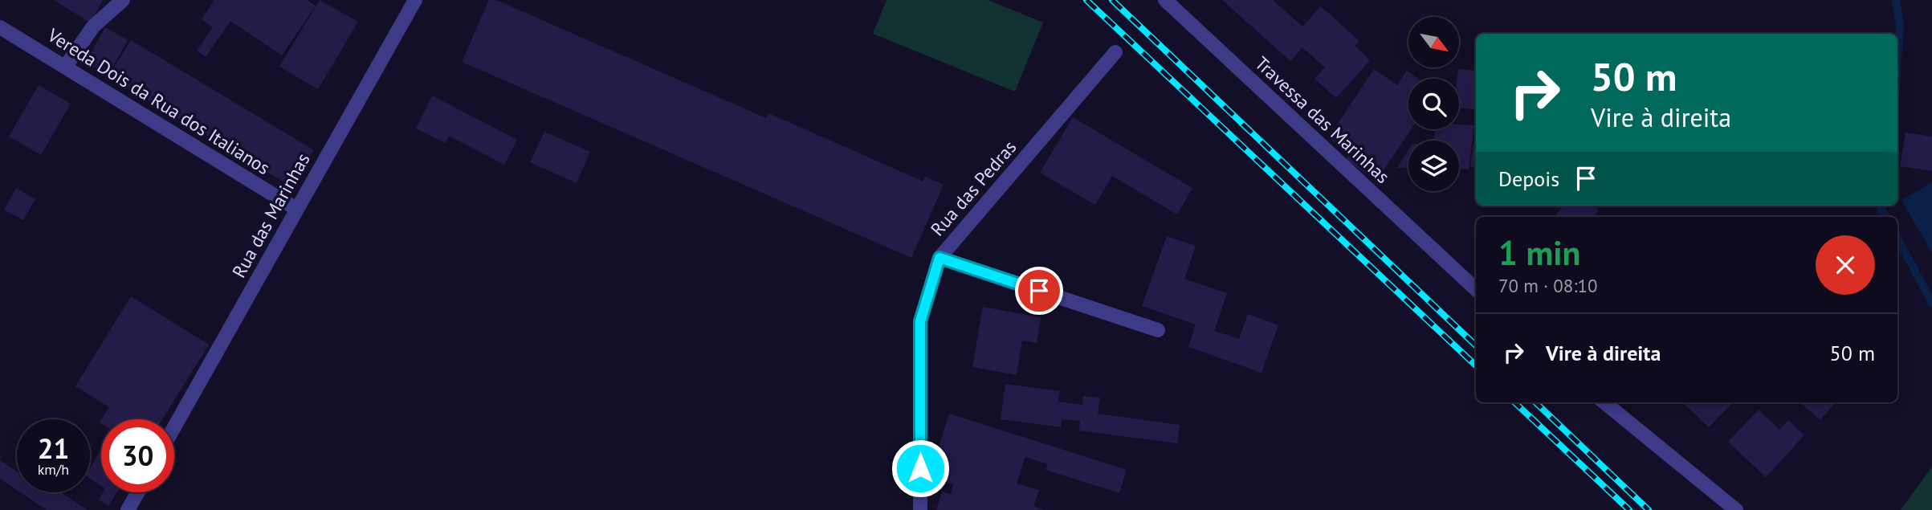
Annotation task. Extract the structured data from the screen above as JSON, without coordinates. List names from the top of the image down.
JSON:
{
  "streets": {
    "street": [
      "Vereda Dois da Rua dos Italianos",
      "Travessa das Marinhas",
      "Rua das Pedras",
      "Rua das Marinhas"
    ]
  },
  "crossings": [
    ["Vereda Dois da Rua dos Italianos", "Rua das Marinhas"]
  ],
  "north": "bottom right",
  "page": {
    "turn": ["50 m", "Vire à direita"],
    "then": "Depois",
    "heading": ["1 min", "70 m · 08:10"],
    "list": [
      {
        "name": "Vire à direita",
        "value": "50 m"
      }
    ],
    "speed": "21 km/h",
    "limit": "30"
  }
}
